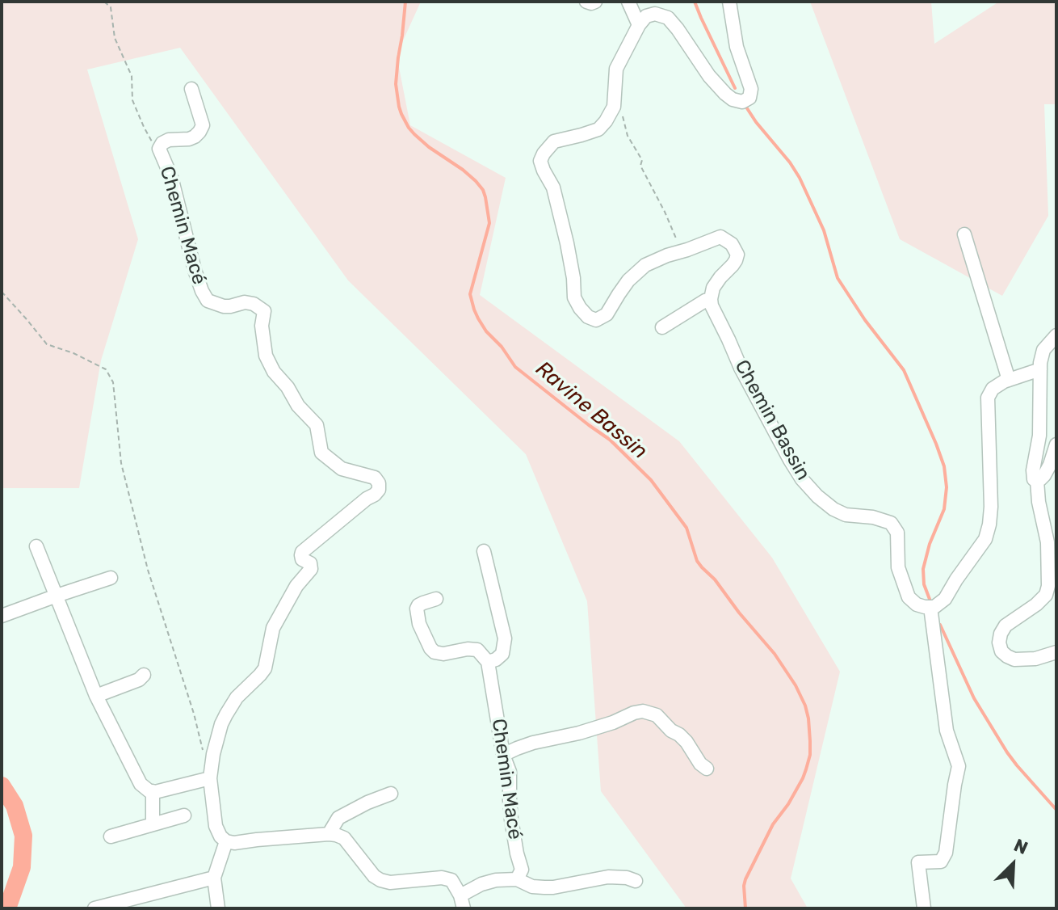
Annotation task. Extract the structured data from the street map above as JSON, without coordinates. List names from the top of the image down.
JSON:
{
  "streets": {
    "street": ["Chemin Macé", "Chemin Bassin"]
  },
  "water": ["Ravine Bassin"],
  "north": "top right"
}
